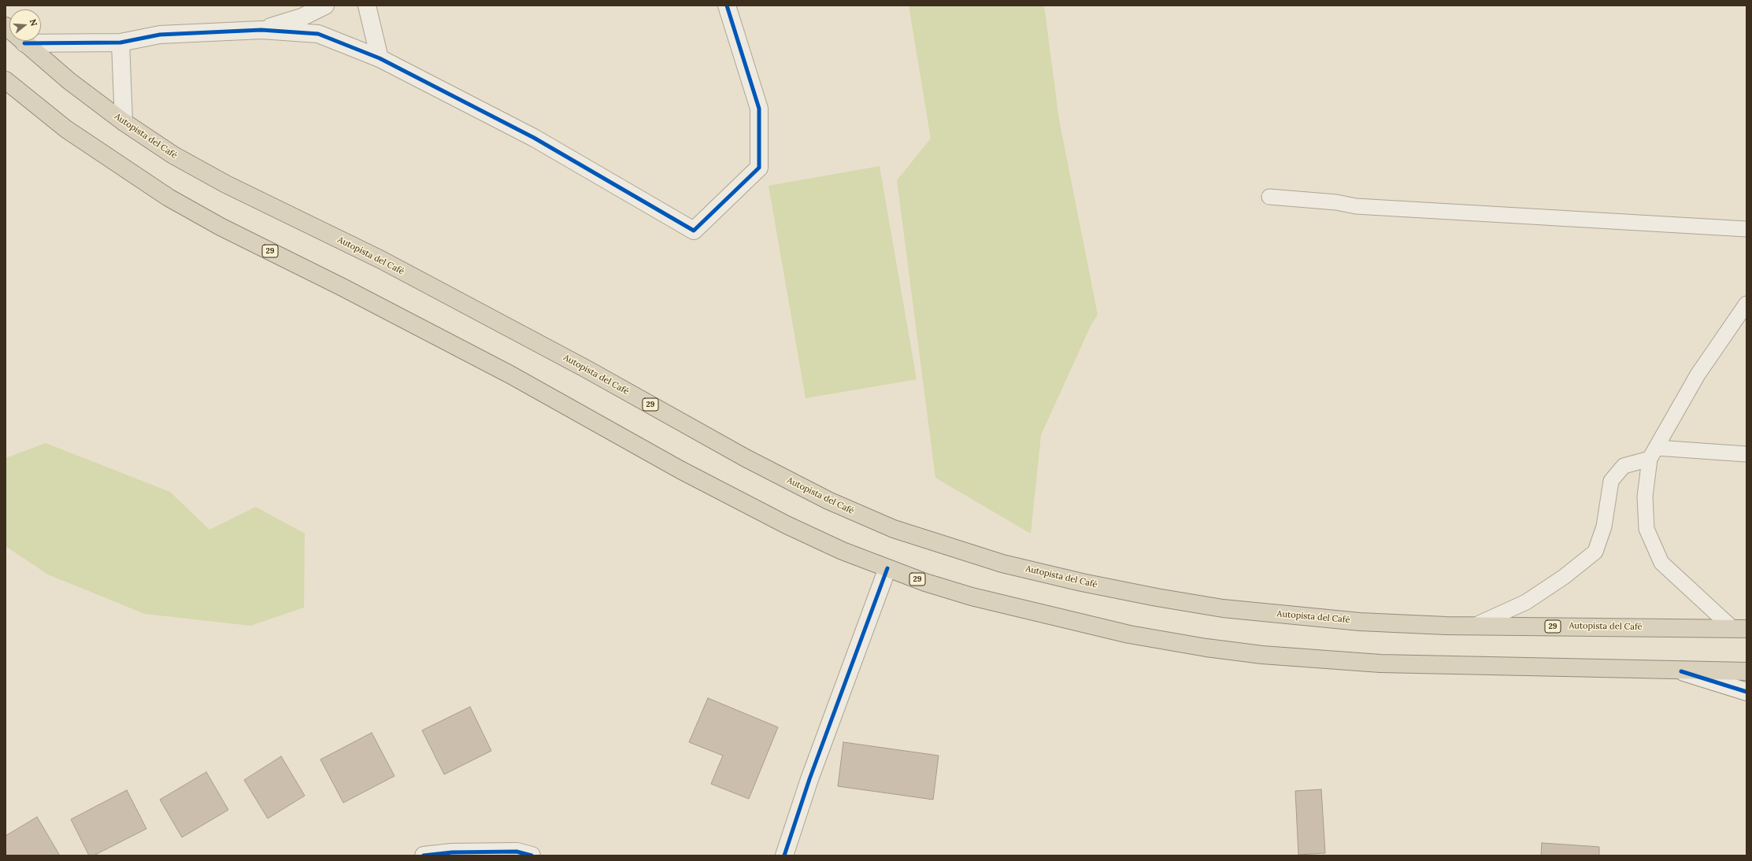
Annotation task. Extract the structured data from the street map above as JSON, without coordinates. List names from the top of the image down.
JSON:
{
  "streets": {
    "highway": ["Autopista del Café", "29"]
  },
  "north": "right"
}
